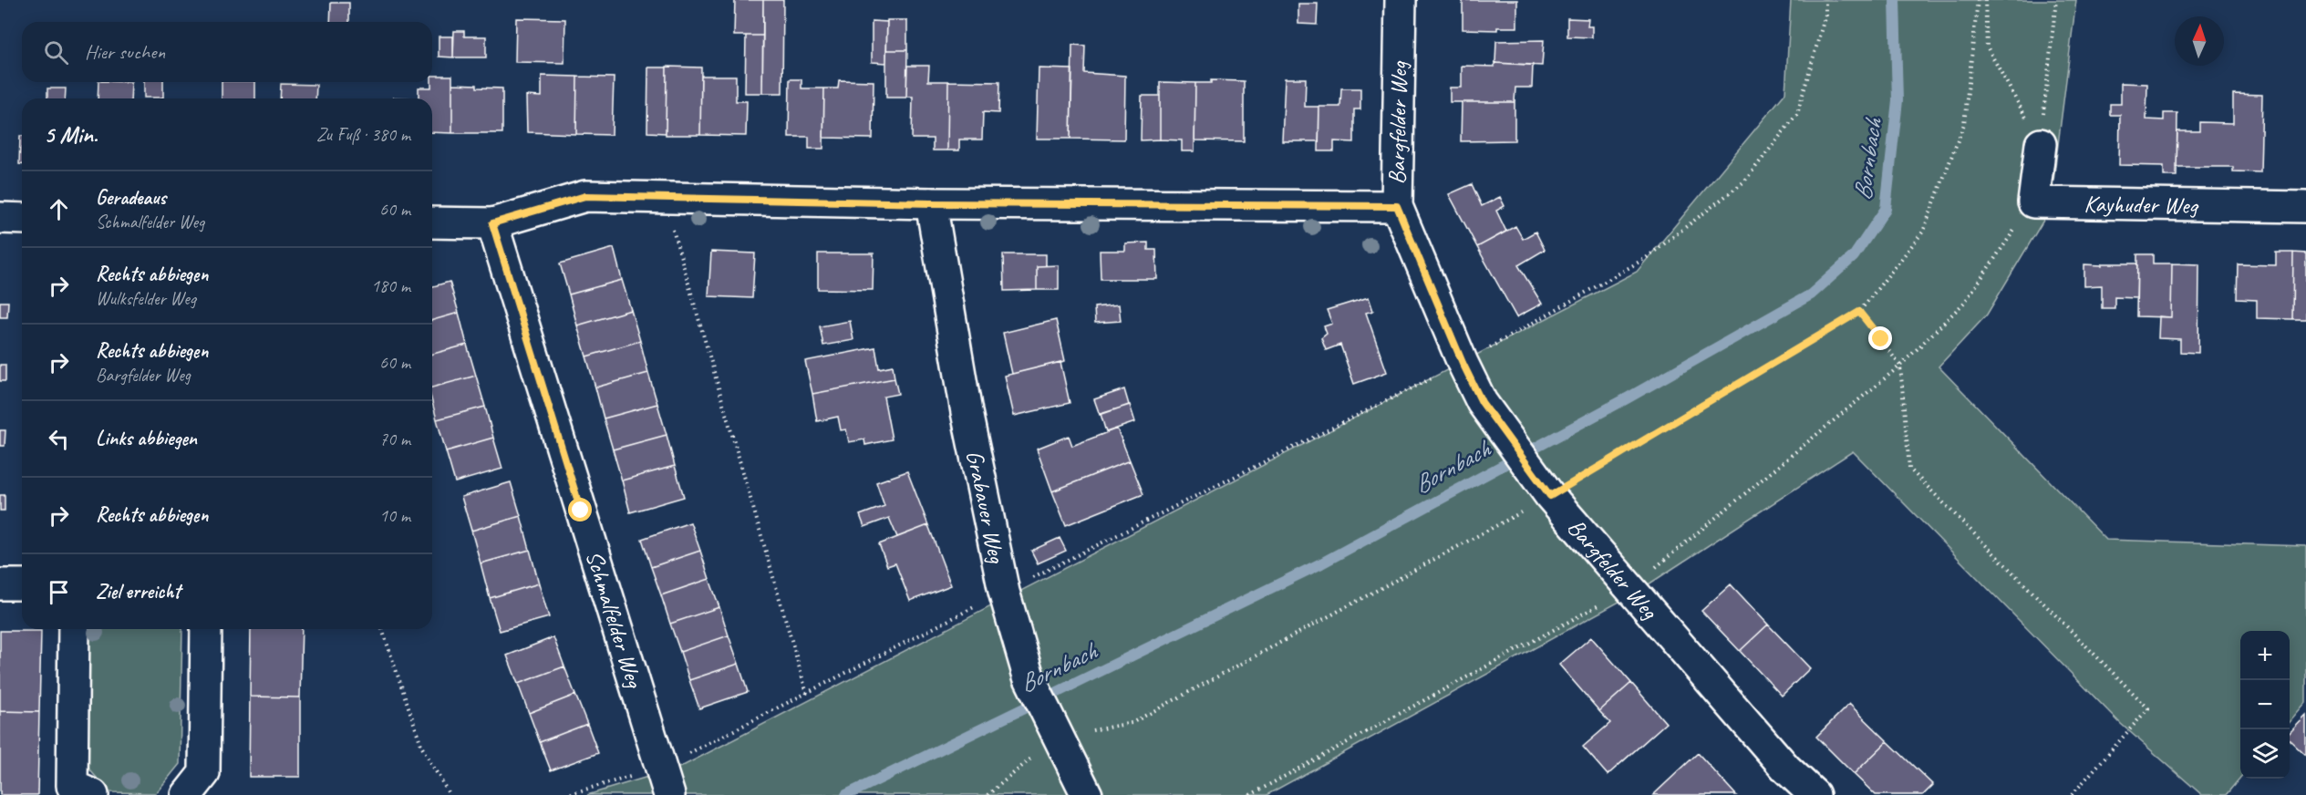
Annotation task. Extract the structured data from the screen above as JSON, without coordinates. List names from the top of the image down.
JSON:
{
  "streets": {
    "street": [
      "Bargfelder Weg",
      "Kayhuder Weg",
      "Grabauer Weg",
      "Schmalfelder Weg"
    ]
  },
  "water": ["Bornbach"],
  "north": "top",
  "page": {
    "search": "Hier suchen",
    "heading": ["5 Min.", "Zu Fuß · 380 m"],
    "list": [
      ["Geradeaus", "Schmalfelder Weg", "60 m"],
      ["Rechts abbiegen", "Wulksfelder Weg", "180 m"],
      ["Rechts abbiegen", "Bargfelder Weg", "60 m"],
      ["Links abbiegen", "70 m"],
      ["Rechts abbiegen", "10 m"],
      "Ziel erreicht"
    ],
    "map_buttons": ["+", "−"]
  }
}
